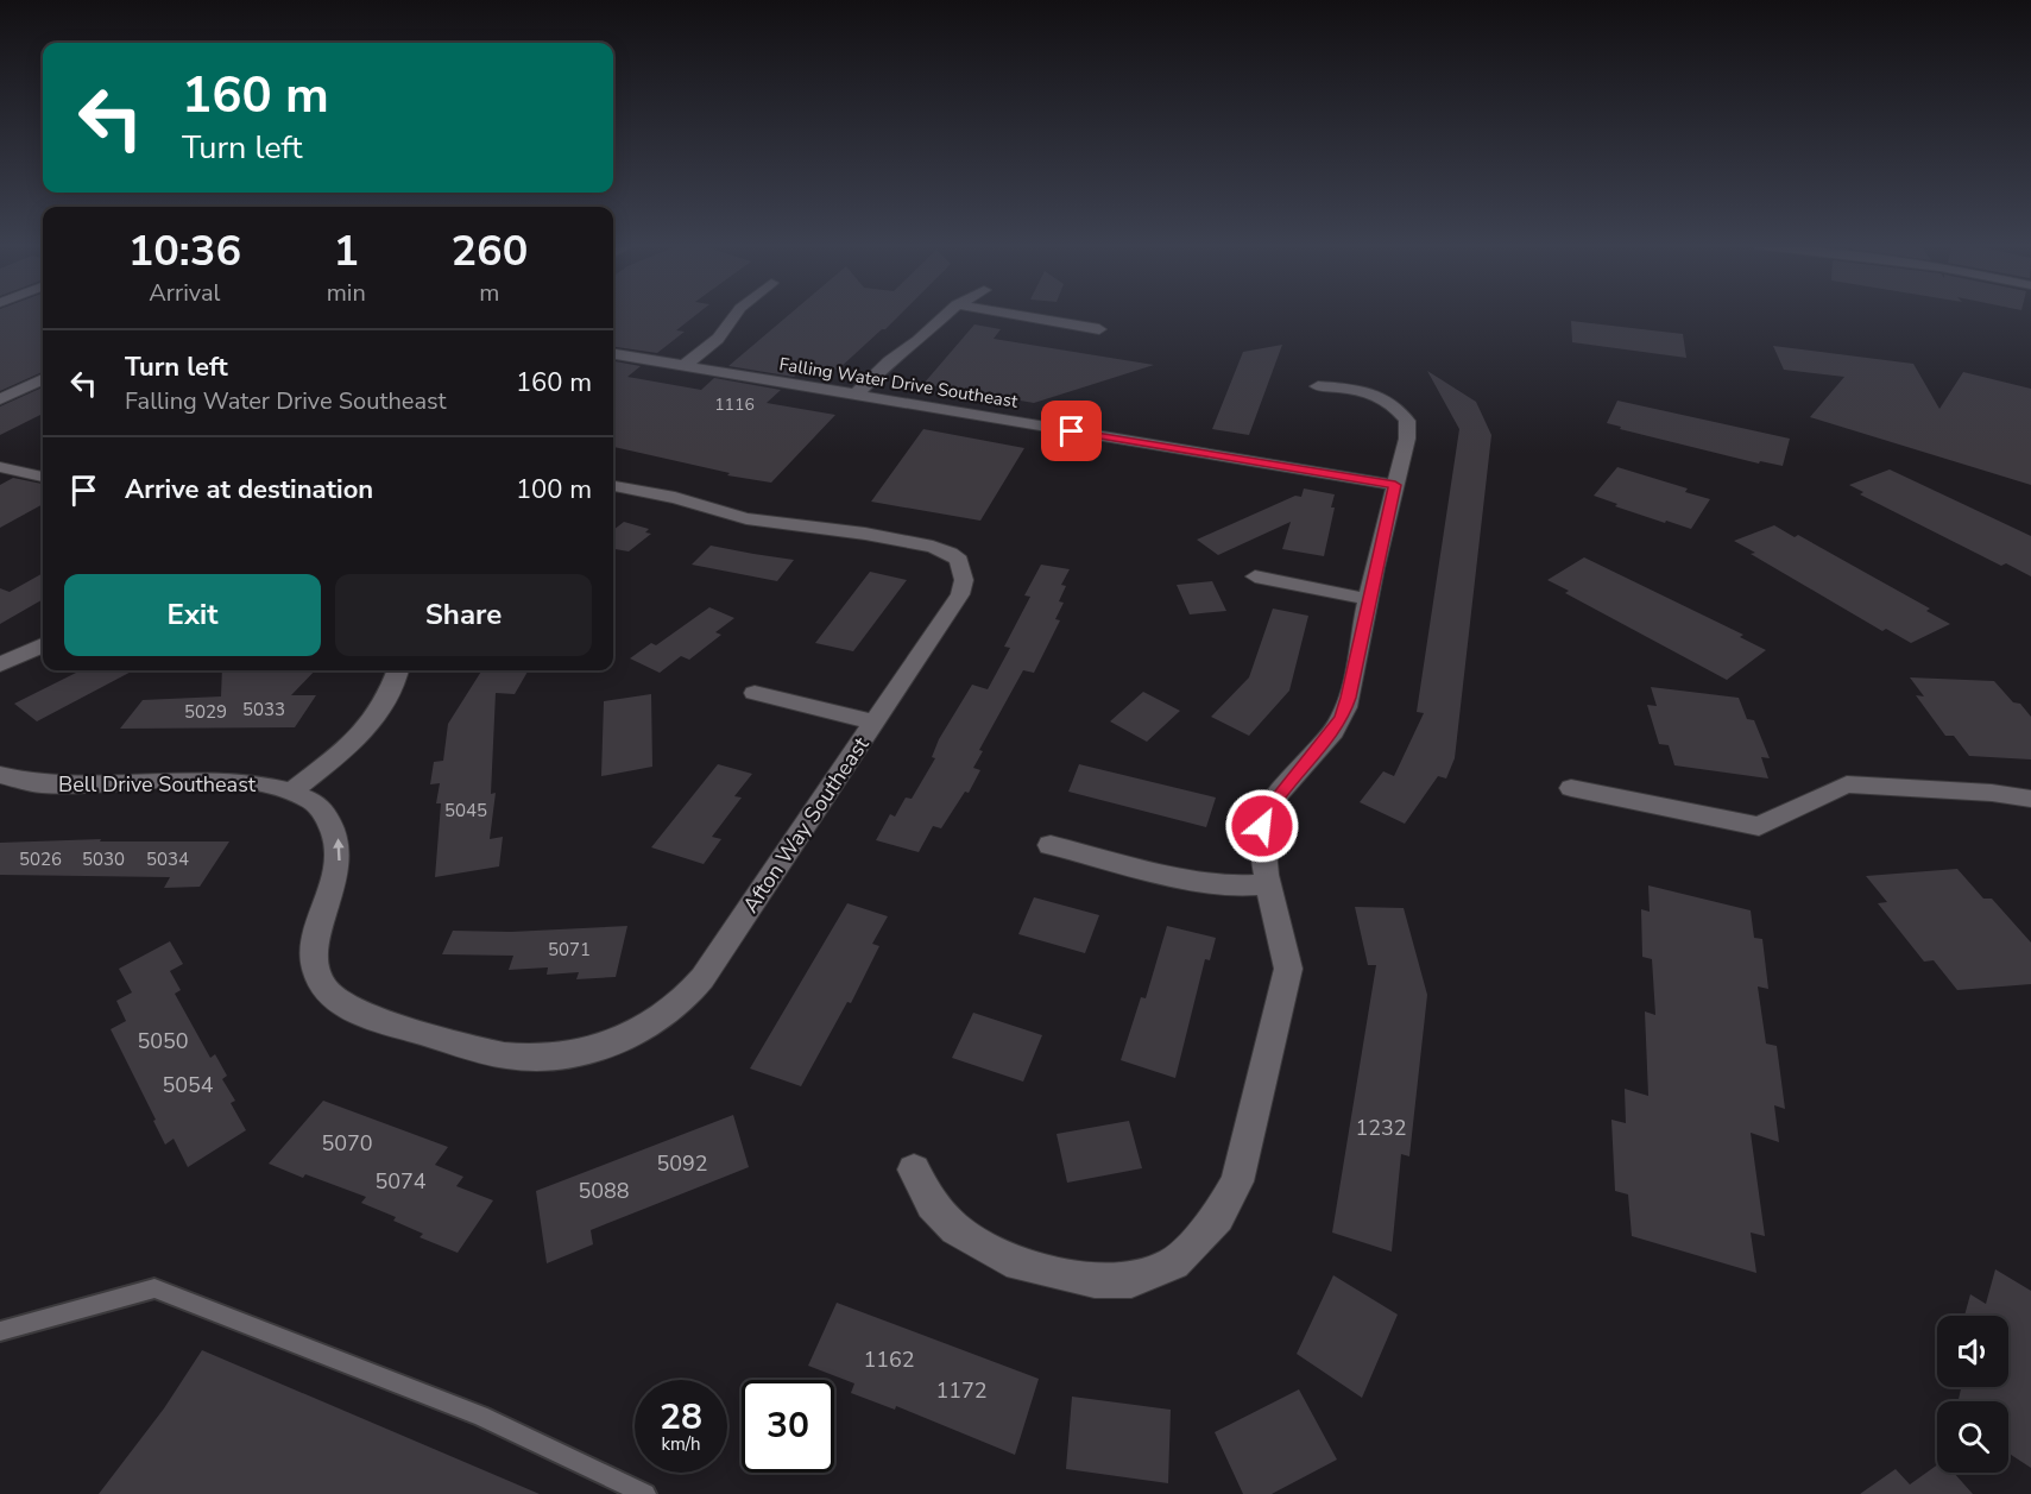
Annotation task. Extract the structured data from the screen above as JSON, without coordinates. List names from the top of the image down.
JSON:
{
  "streets": {
    "street": ["Falling Water Drive Southeast", "Bell Drive Southeast", "Afton Way Southeast"]
  },
  "crossings": [
    ["Bell Drive Southeast", "Afton Way Southeast"]
  ],
  "house_numbers": [
    "1116",
    "5033",
    "5029",
    "5045",
    "5026",
    "5030",
    "5034",
    "5071",
    "5050",
    "5054",
    "1232",
    "5070",
    "5092",
    "5074",
    "5088",
    "1162",
    "1172"
  ],
  "page": {
    "turn": ["160 m", "Turn left"],
    "eta": [
      "10:36",
      "Arrival",
      "1",
      "min",
      "260",
      "m"
    ],
    "list": [
      {
        "name": "Turn left",
        "note": "Falling Water Drive Southeast",
        "value": "160 m"
      },
      {
        "name": "Arrive at destination",
        "value": "100 m"
      }
    ],
    "buttons": ["Exit", "Share"],
    "speed": "28 km/h",
    "limit": "30"
  }
}
